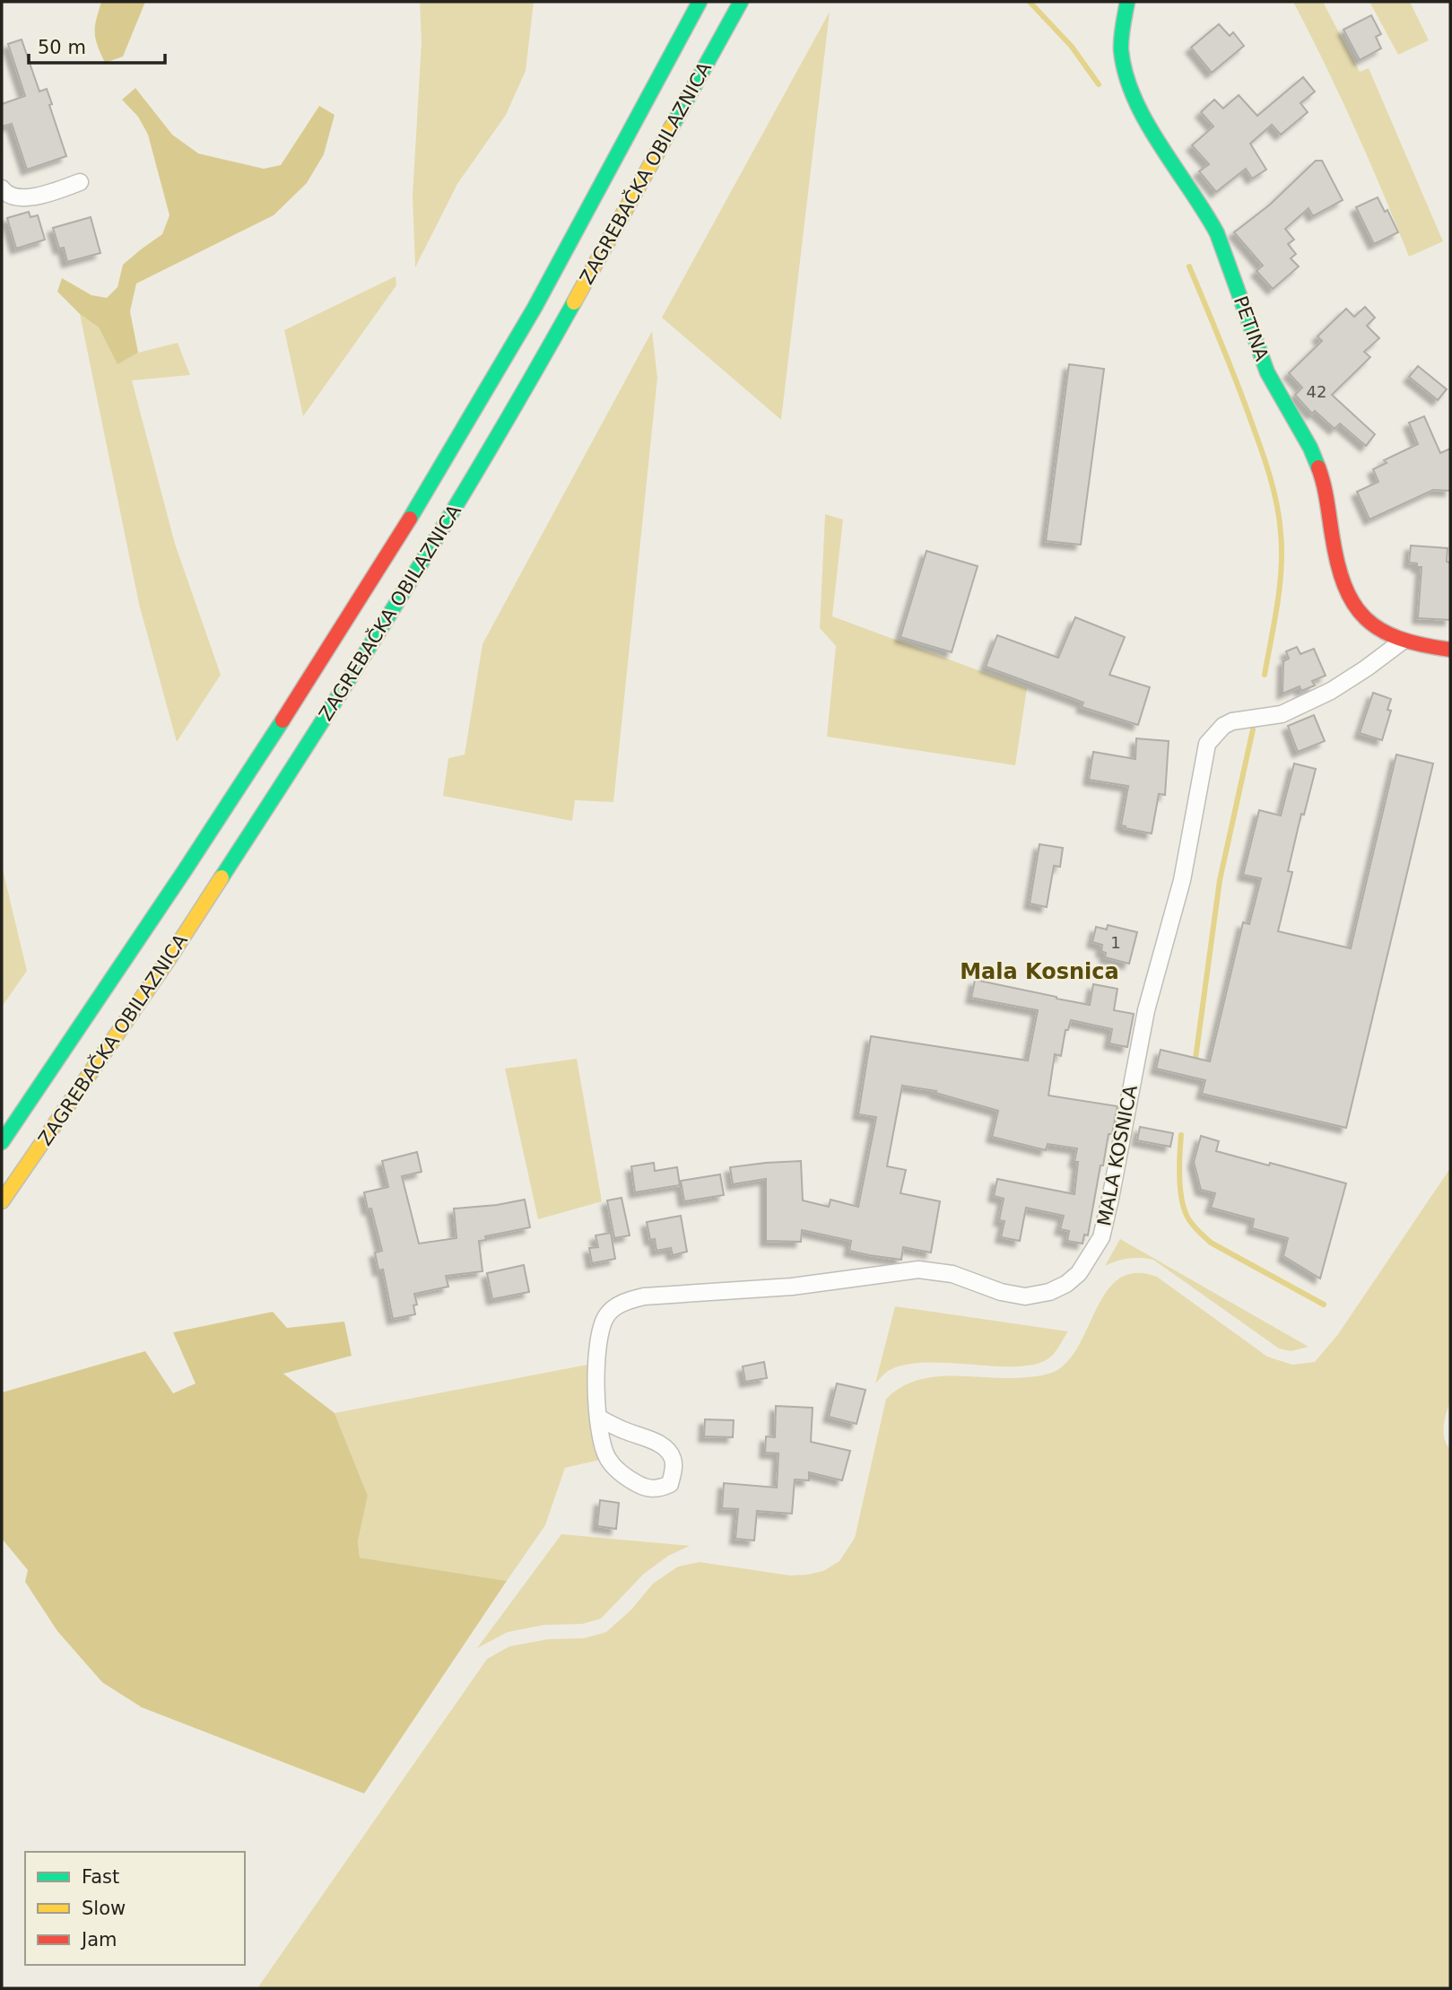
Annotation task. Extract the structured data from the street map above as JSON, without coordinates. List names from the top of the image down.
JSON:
{
  "streets": {
    "main road": ["ZAGREBAČKA OBILAZNICA", "PETINA"],
    "street": ["MALA KOSNICA"]
  },
  "crossings": [
    ["PETINA", "MALA KOSNICA"]
  ],
  "districts": ["Mala Kosnica"],
  "house_numbers": ["42", "1"],
  "legend": ["Fast", "Slow", "Jam"],
  "scale_bar": "50 m"
}
